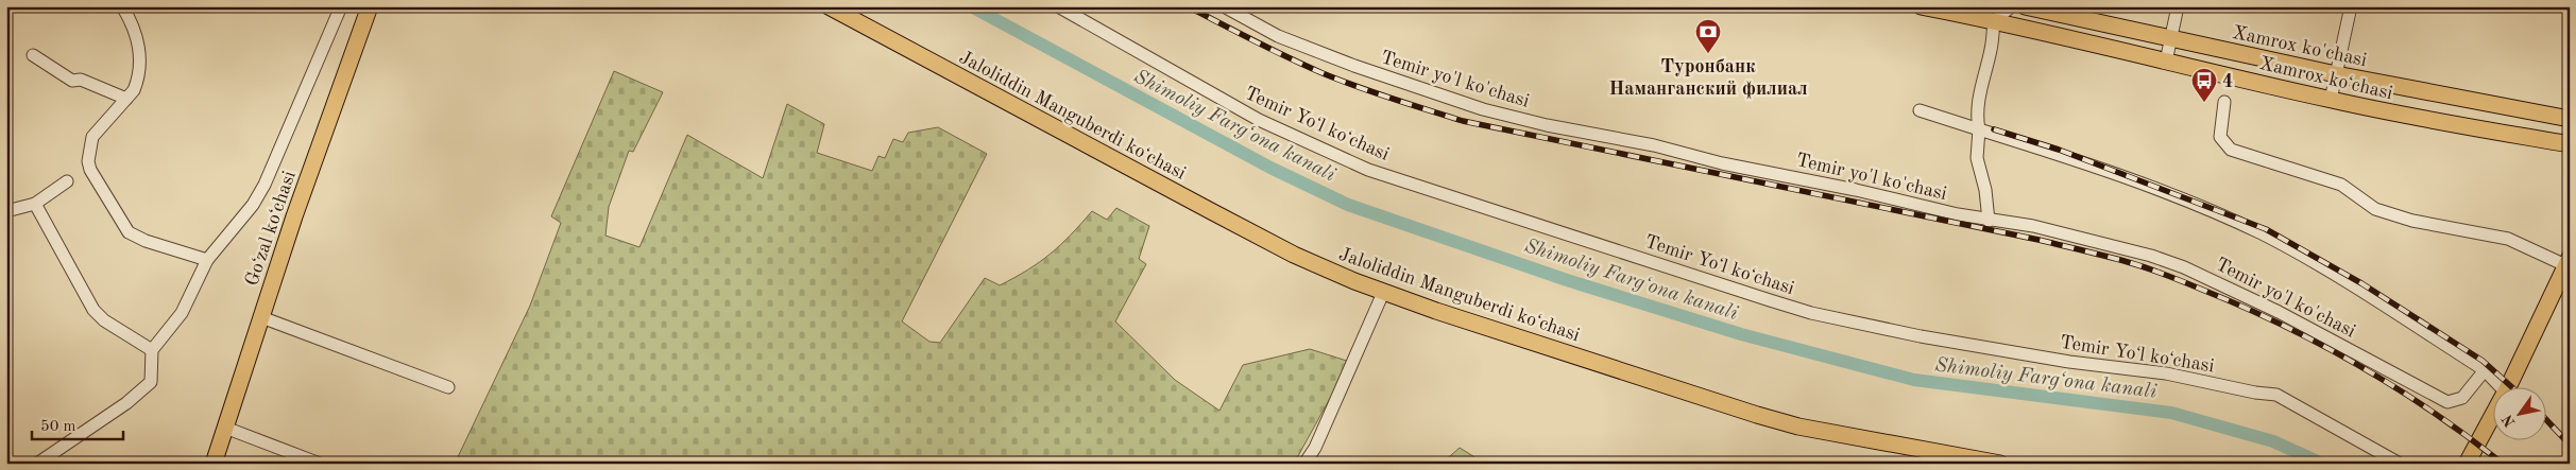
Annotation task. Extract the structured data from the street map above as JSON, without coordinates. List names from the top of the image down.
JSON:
{
  "streets": {
    "main road": [
      "Xamrox ko'chasi",
      "Xamrox koʻchasi",
      "Jaloliddin Manguberdi koʻchasi",
      "Goʻzal koʻchasi"
    ],
    "street": ["Temir yo'l ko'chasi", "Temir Yoʻl koʻchasi"]
  },
  "water": ["Shimoliy Fargʻona kanali"],
  "places": {
    "bank": ["Туронбанк Наманганский филиал"],
    "bus stop": ["4"]
  },
  "scale_bar": "50 m",
  "north": "bottom left"
}
